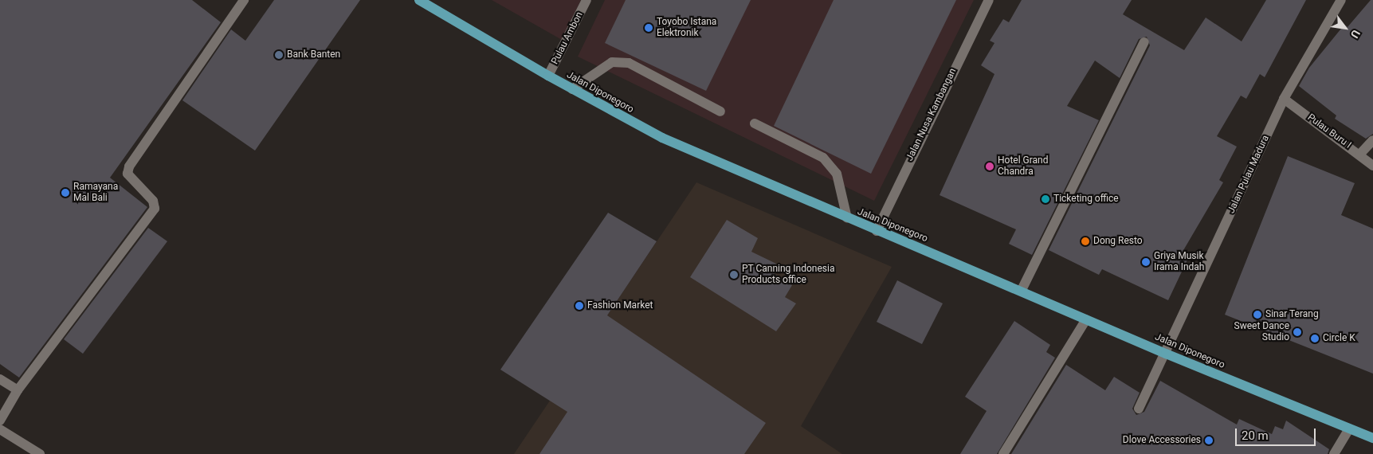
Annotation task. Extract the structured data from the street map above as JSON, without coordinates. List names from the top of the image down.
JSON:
{
  "streets": {
    "main road": ["Jalan Diponegoro"],
    "street": [
      "Pulau Ambon",
      "Jalan Nusa Kambangan",
      "Pulau Buru I",
      "Jalan Pulau Madura"
    ]
  },
  "crossings": [
    ["Pulau Ambon", "Jalan Diponegoro"],
    ["Jalan Diponegoro", "Jalan Nusa Kambangan"],
    ["Jalan Diponegoro", "Jalan Pulau Madura"],
    ["Pulau Buru I", "Jalan Pulau Madura"]
  ],
  "places": [
    "Toyobo Istana Elektronik",
    "Bank Banten",
    "Hotel Grand Chandra",
    "Ramayana Mal Bali",
    "Ticketing office",
    "Dong Resto",
    "Griya Musik Irama Indah",
    "PT Canning Indonesia Products office",
    "Fashion Market",
    "Sinar Terang",
    "Sweet Dance Studio",
    "Circle K",
    "Dlove Accessories"
  ],
  "scale_bar": "20 m",
  "north": "bottom right"
}
